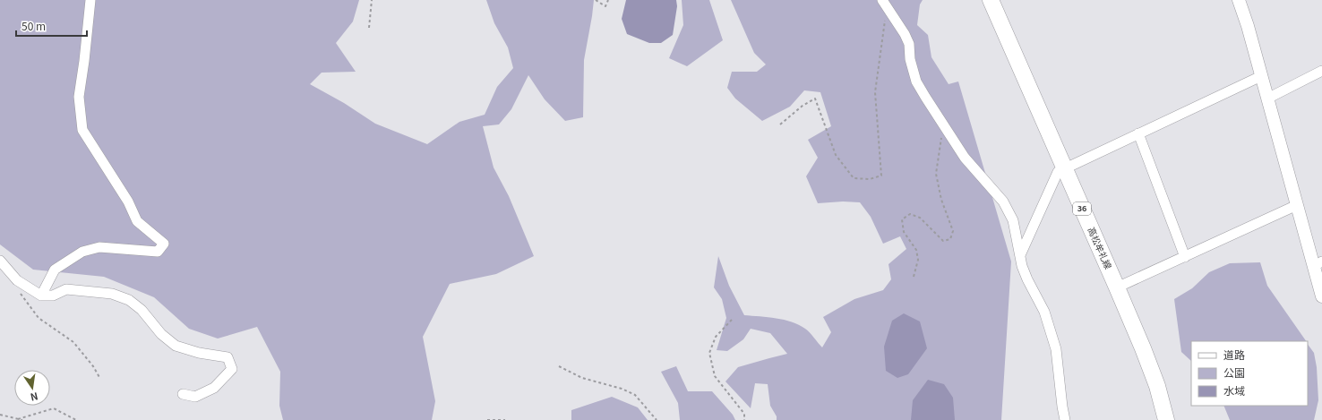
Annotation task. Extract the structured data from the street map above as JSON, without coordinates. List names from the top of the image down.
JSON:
{
  "streets": {
    "main road": ["36", "高松牟礼線"]
  },
  "legend": ["道路", "公園", "水域"],
  "scale_bar": "50 m",
  "north": "bottom"
}
